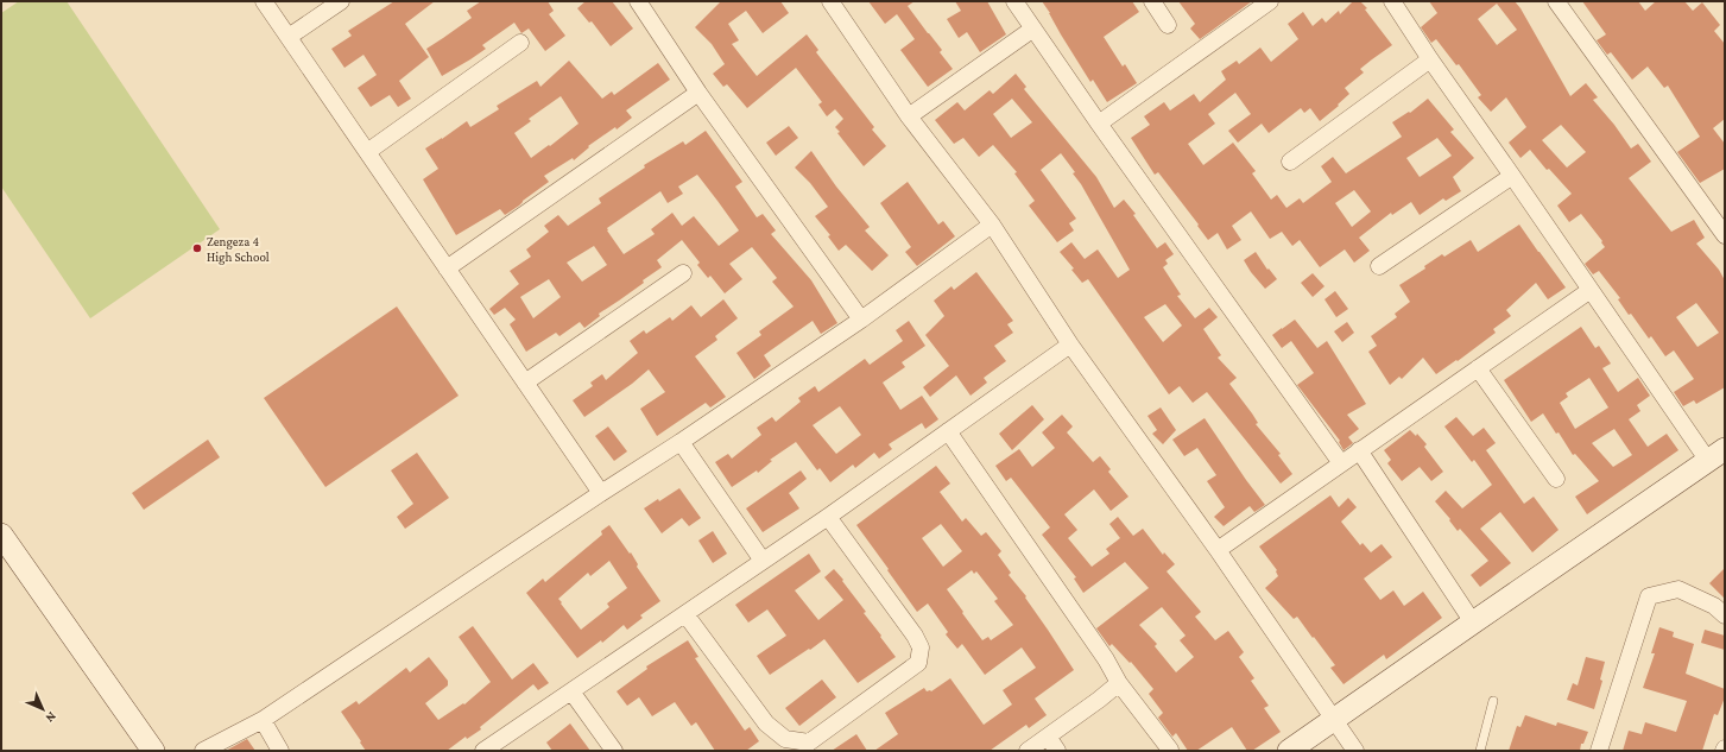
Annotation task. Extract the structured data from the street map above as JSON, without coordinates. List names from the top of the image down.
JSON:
{
  "places": ["Zengeza 4 High School"],
  "north": "bottom right"
}
